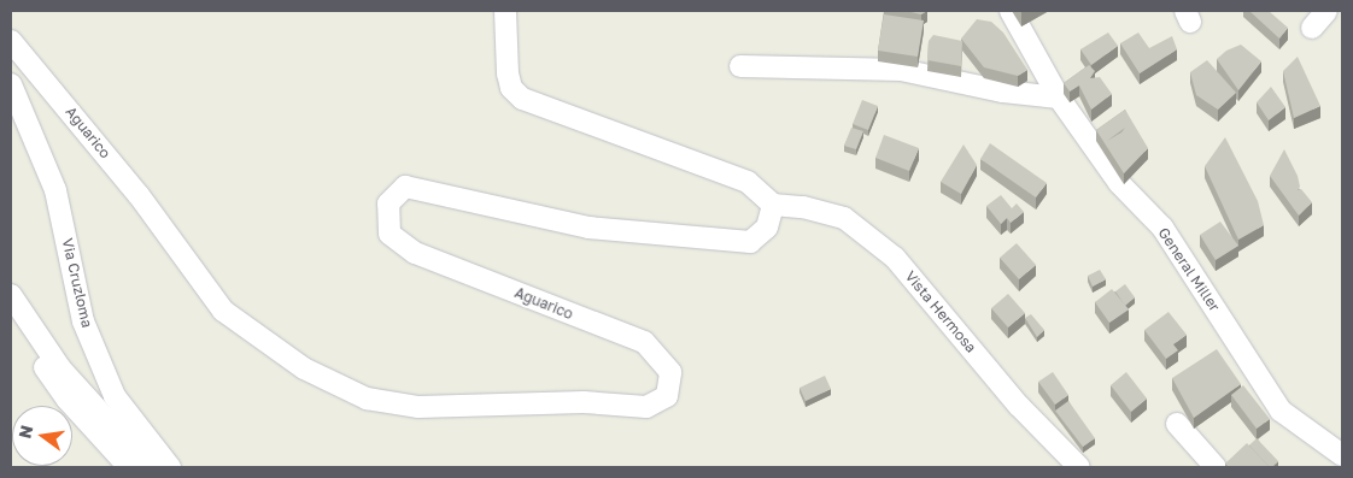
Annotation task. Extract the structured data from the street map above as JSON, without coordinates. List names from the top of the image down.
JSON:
{
  "streets": {
    "street": [
      "Aguarico",
      "General Miller",
      "Via Cruzloma",
      "Vista Hermosa"
    ]
  },
  "crossings": [
    ["Aguarico", "Vista Hermosa"]
  ],
  "north": "left"
}
